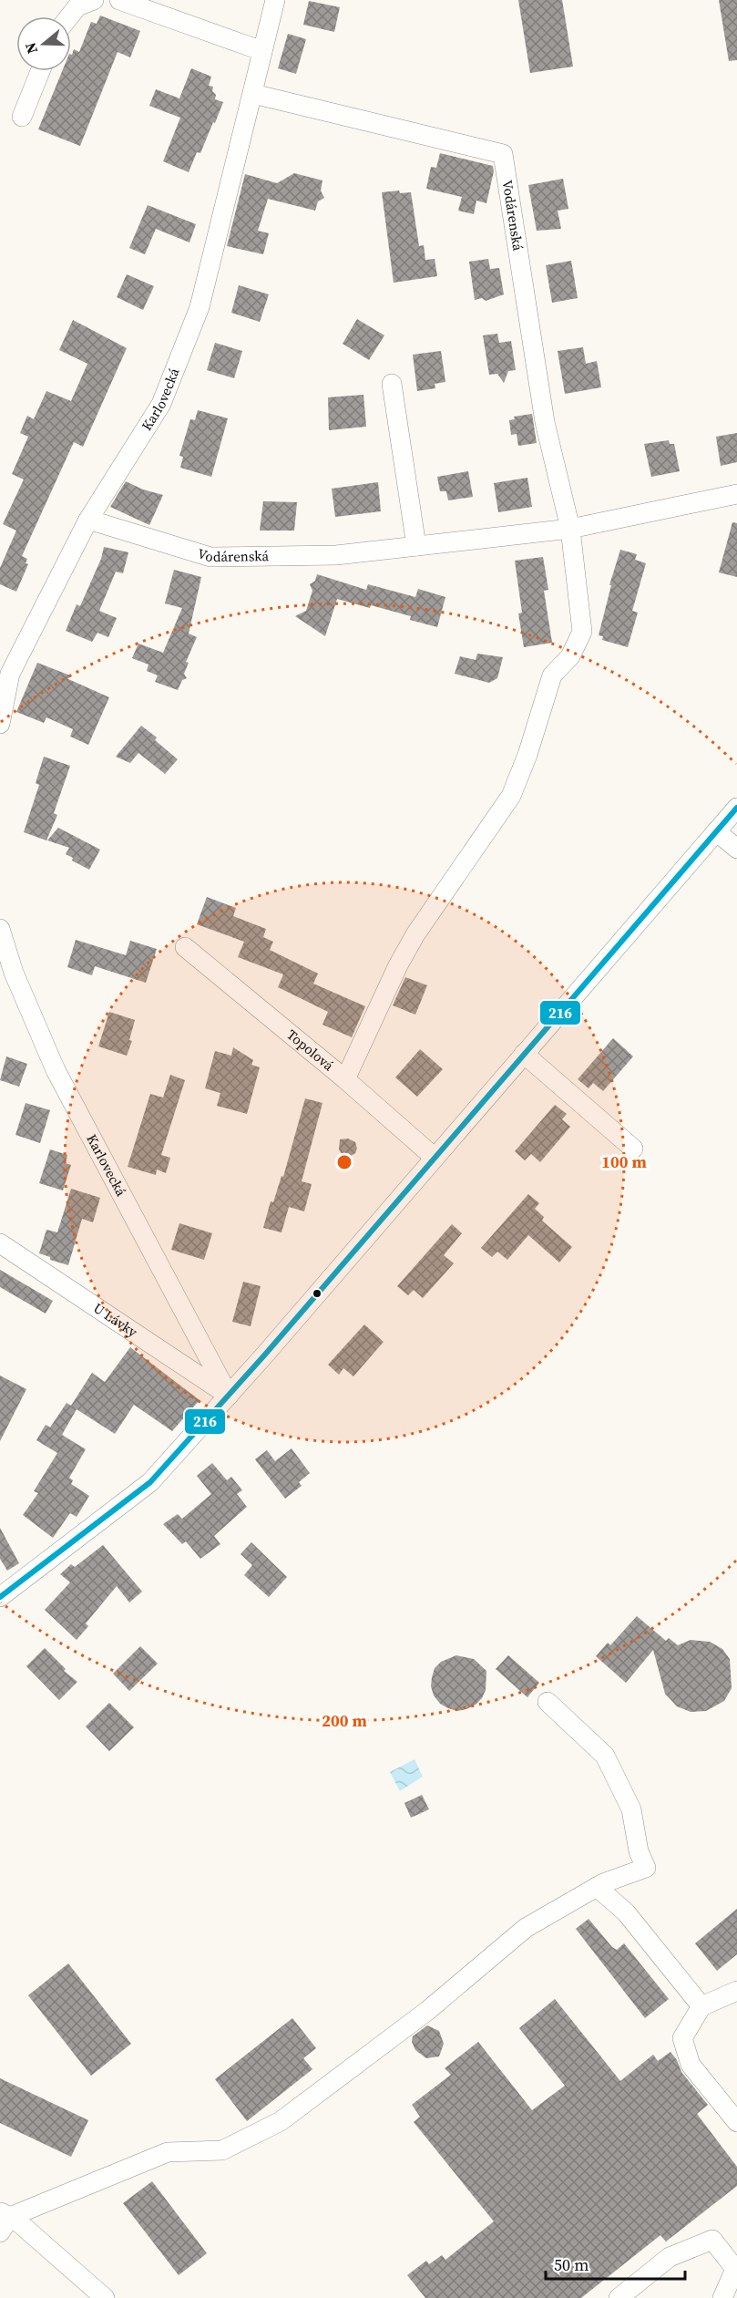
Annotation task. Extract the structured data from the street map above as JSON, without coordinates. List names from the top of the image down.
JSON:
{
  "streets": {
    "street": [
      "Vodárenská",
      "Karlovecká",
      "Topolová",
      "U Lávky"
    ]
  },
  "crossings": [
    ["Vodárenská", "Karlovecká"],
    ["Vodárenská", "Topolová"],
    ["Karlovecká", "U Lávky"]
  ],
  "lines": ["transit line 216"],
  "scale_bar": "50 m",
  "north": "left",
  "rings": ["100 m", "200 m"]
}
